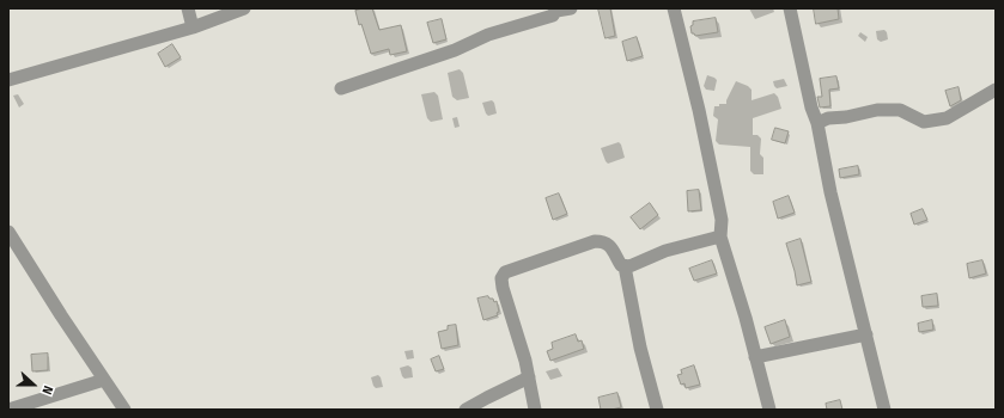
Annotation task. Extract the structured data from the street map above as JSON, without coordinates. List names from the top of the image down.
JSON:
{
  "north": "right"
}
